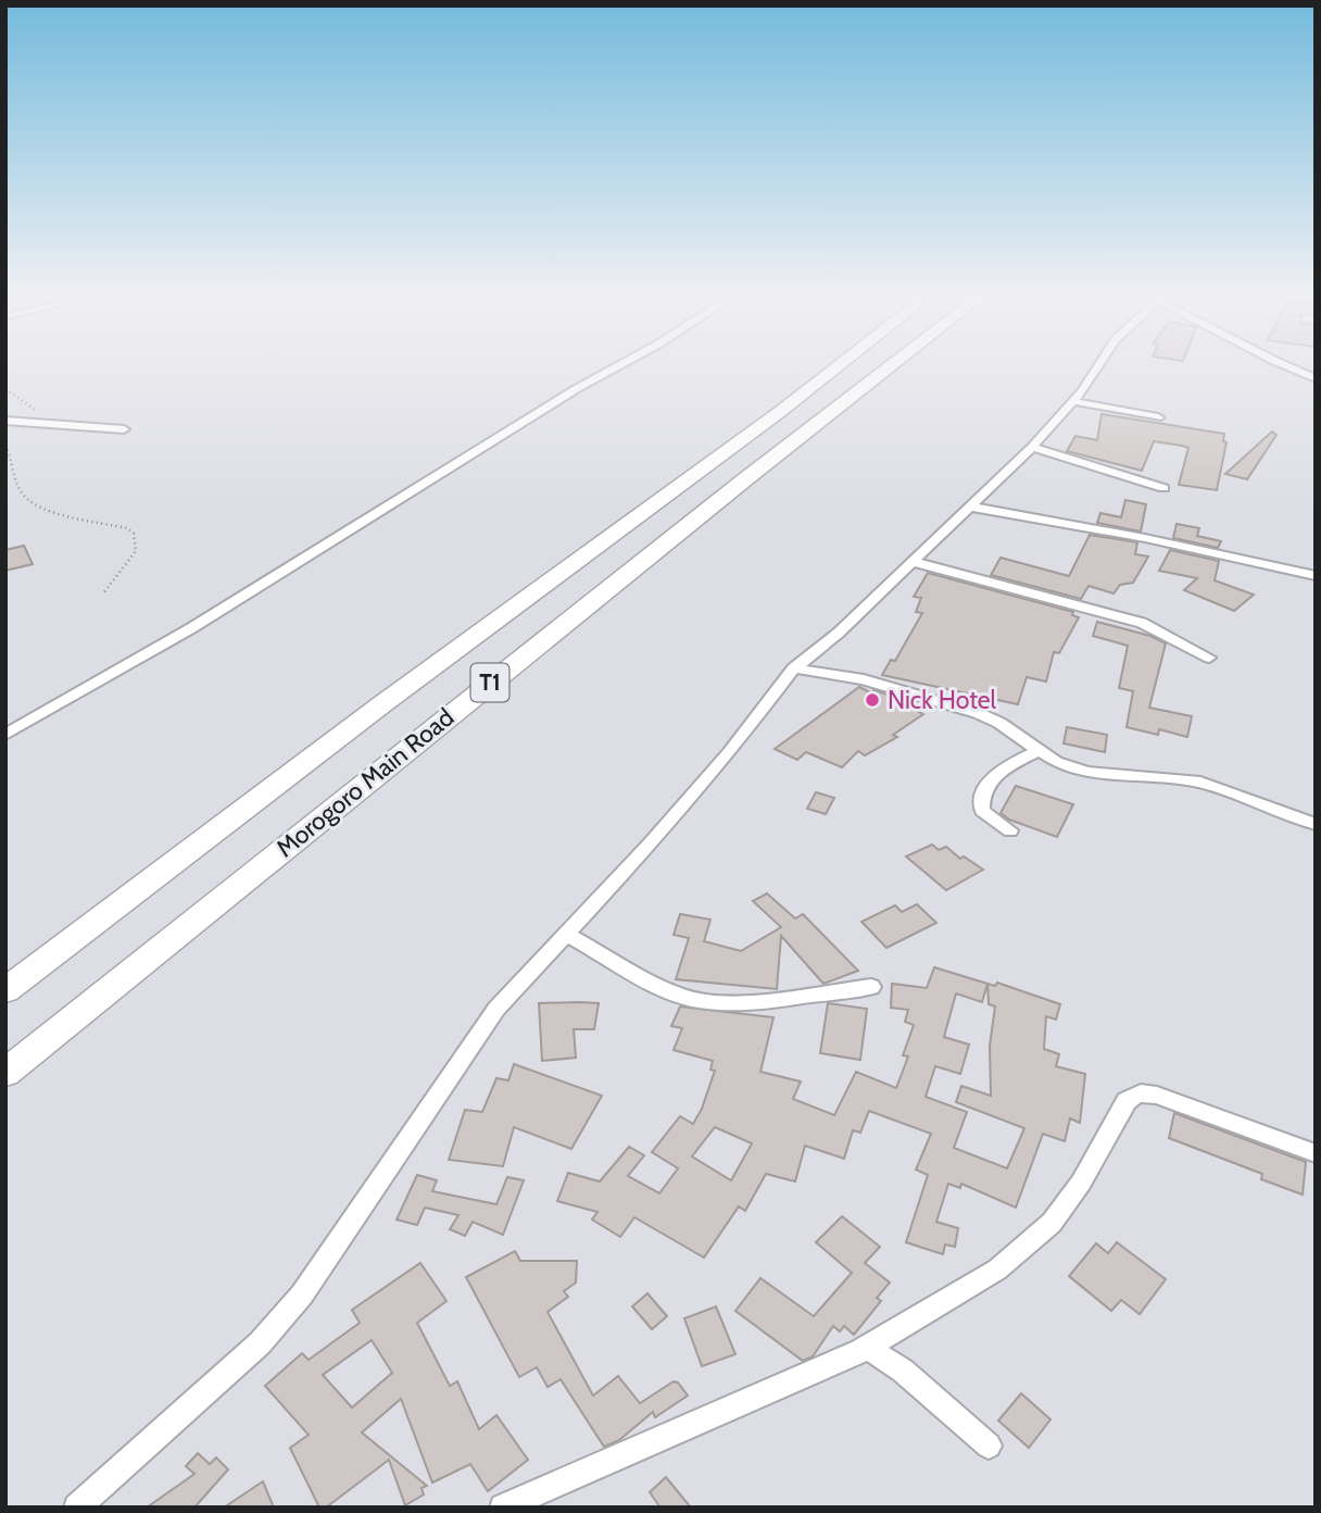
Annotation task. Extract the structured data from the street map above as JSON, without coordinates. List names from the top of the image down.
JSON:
{
  "streets": {
    "highway": ["T1", "Morogoro Main Road"]
  },
  "places": ["Nick Hotel"]
}
